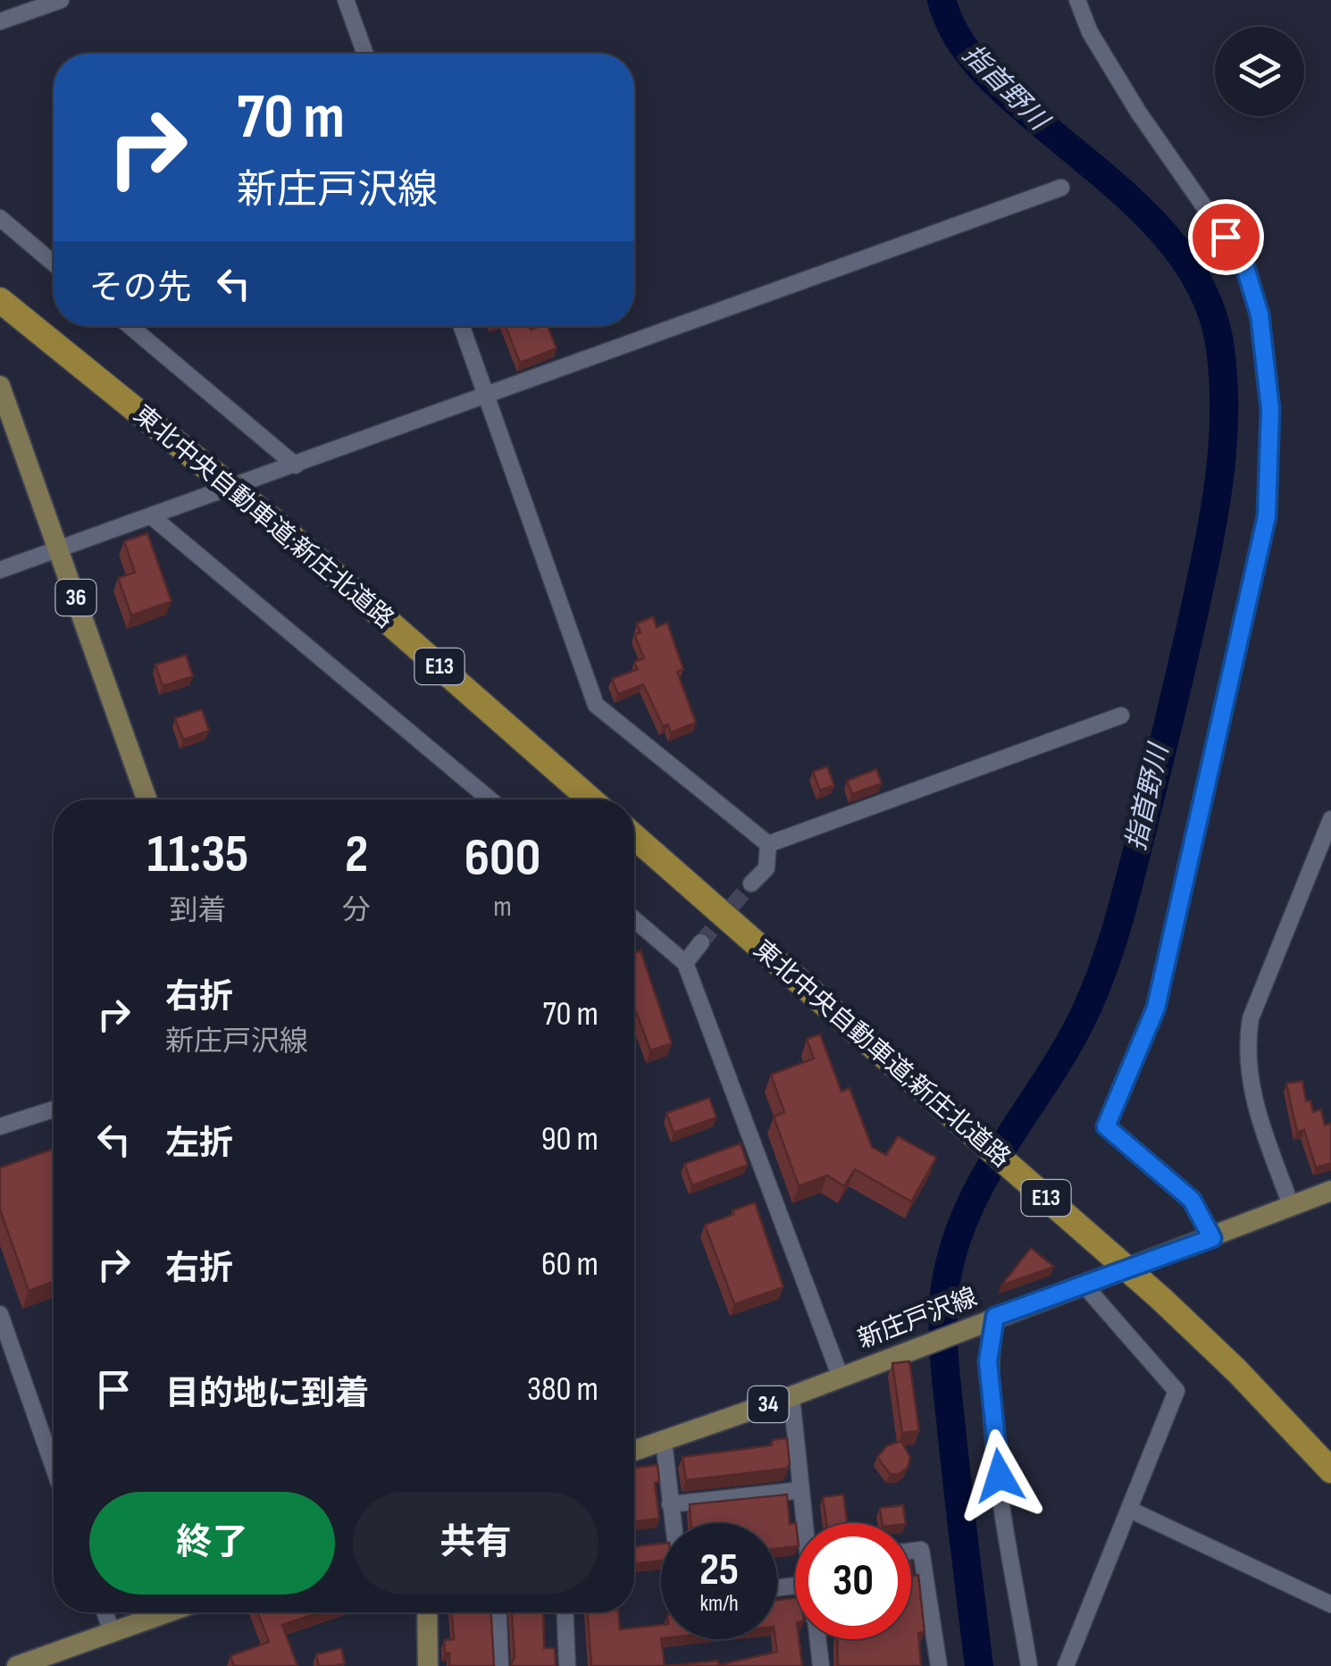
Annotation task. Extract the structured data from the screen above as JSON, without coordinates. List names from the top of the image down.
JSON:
{
  "streets": {
    "highway": ["東北中央自動車道;新庄北道路", "E13"],
    "main road": ["36", "新庄戸沢線", "34"]
  },
  "water": ["指首野川"],
  "page": {
    "turn": ["70 m", "新庄戸沢線"],
    "then": "その先",
    "eta": [
      "11:35",
      "到着",
      "2",
      "分",
      "600",
      "m"
    ],
    "list": [
      {
        "name": "右折",
        "note": "新庄戸沢線",
        "value": "70 m"
      },
      {
        "name": "左折",
        "value": "90 m"
      },
      {
        "name": "右折",
        "value": "60 m"
      },
      {
        "name": "目的地に到着",
        "value": "380 m"
      }
    ],
    "buttons": ["終了", "共有"],
    "speed": "25 km/h",
    "limit": "30"
  }
}
